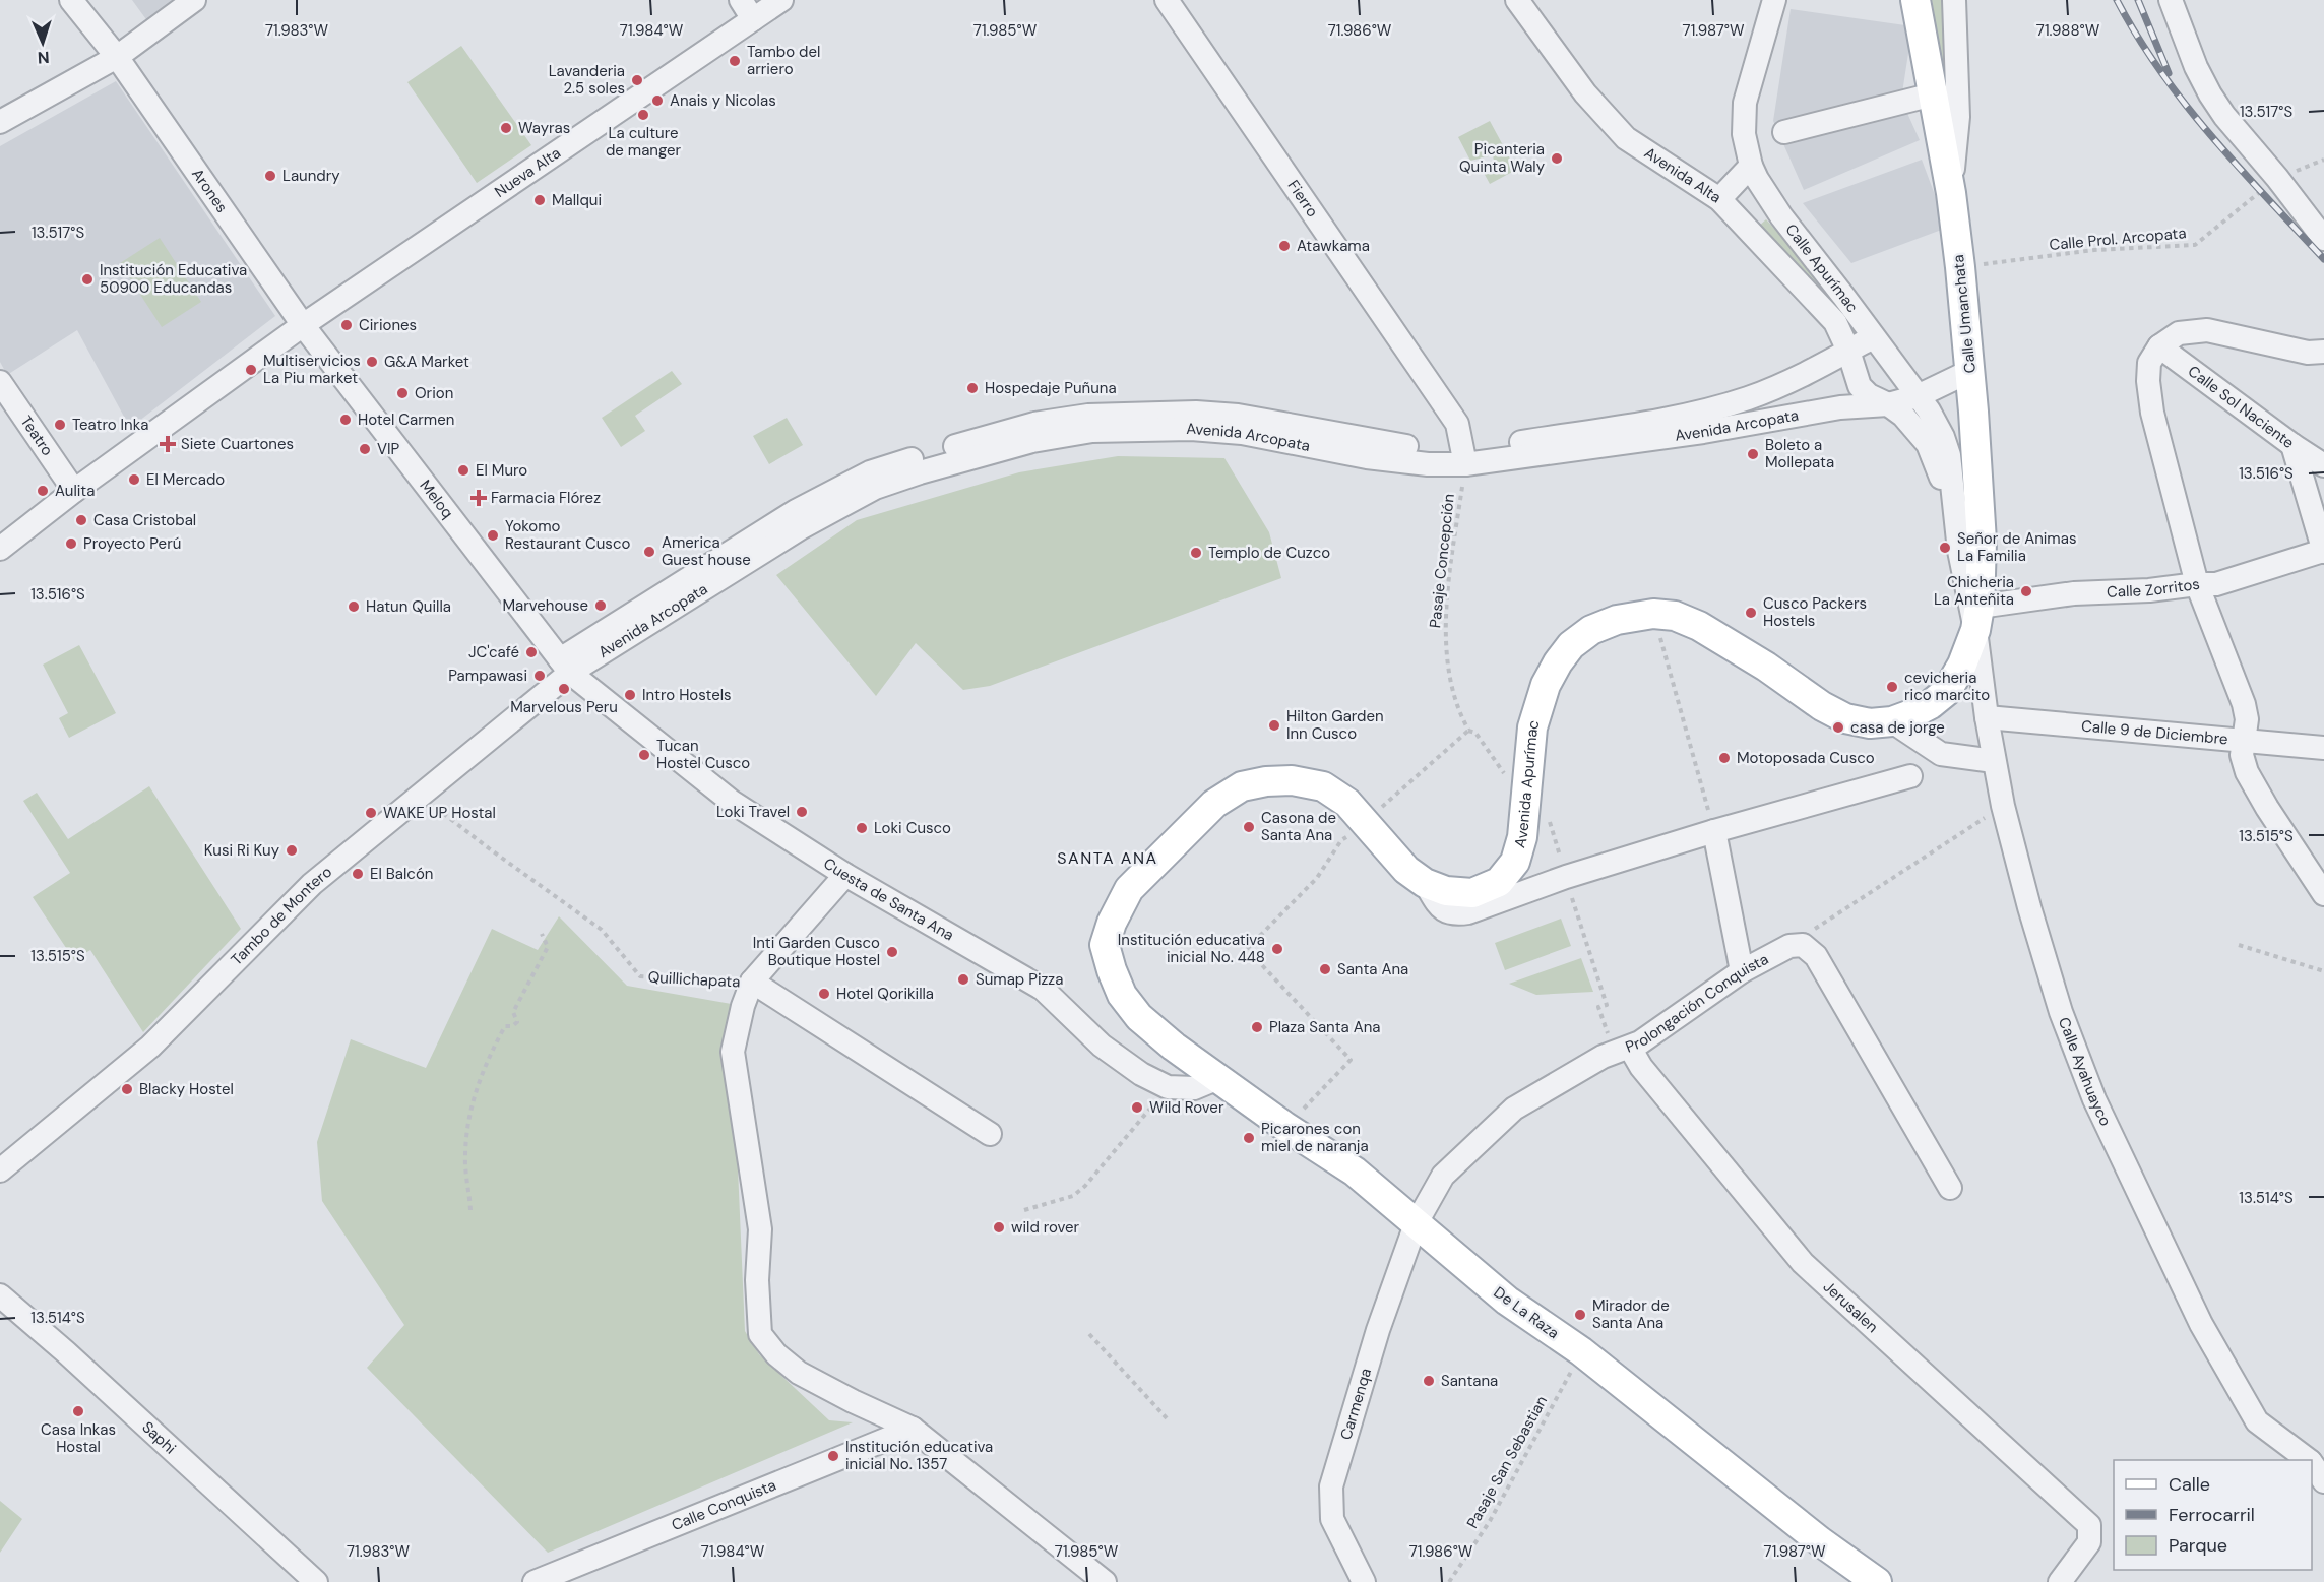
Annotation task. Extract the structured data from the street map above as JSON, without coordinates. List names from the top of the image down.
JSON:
{
  "streets": {
    "main road": ["Calle Umanchata", "Avenida Apurímac", "De La Raza"],
    "street": [
      "Nueva Alta",
      "Avenida Alta",
      "Arones",
      "Fierro",
      "Calle Apurímac",
      "Calle Sol Naciente",
      "Avenida Arcopata",
      "Teatro",
      "Meloq",
      "Calle Zorritos",
      "Calle 9 de Diciembre",
      "Cuesta de Santa Ana",
      "Tambo de Montero",
      "Quillichapata",
      "Prolongación Conquista",
      "Calle Ayahuayco",
      "Jerusalen",
      "Carmenqa",
      "Saphi",
      "Calle Conquista"
    ],
    "path": ["Calle Prol. Arcopata", "Pasaje Concepción", "Pasaje San Sebastian"]
  },
  "crossings": [
    ["Nueva Alta", "Arones"],
    ["Nueva Alta", "Meloq"],
    ["Avenida Alta", "Calle Apurímac"],
    ["Avenida Alta", "Avenida Arcopata"],
    ["Arones", "Meloq"],
    ["Fierro", "Avenida Arcopata"],
    ["Fierro", "Pasaje Concepción"],
    ["Calle Prol. Arcopata", "Calle Umanchata"],
    ["Calle Apurímac", "Calle Umanchata"],
    ["Calle Apurímac", "Avenida Arcopata"],
    ["Calle Apurímac", "Calle Zorritos"],
    ["Calle Apurímac", "Avenida Apurímac"],
    ["Calle Apurímac", "Calle Ayahuayco"],
    ["Calle Umanchata", "Avenida Arcopata"],
    ["Calle Umanchata", "Calle Zorritos"],
    ["Calle Umanchata", "Avenida Apurímac"],
    ["Calle Umanchata", "Calle Ayahuayco"],
    ["Avenida Arcopata", "Meloq"],
    ["Avenida Arcopata", "Pasaje Concepción"],
    ["Avenida Arcopata", "Cuesta de Santa Ana"],
    ["Avenida Arcopata", "Tambo de Montero"],
    ["Meloq", "Cuesta de Santa Ana"],
    ["Meloq", "Tambo de Montero"],
    ["Calle Zorritos", "Avenida Apurímac"],
    ["Calle Zorritos", "Calle Ayahuayco"],
    ["Calle 9 de Diciembre", "Calle Ayahuayco"],
    ["Avenida Apurímac", "Calle Ayahuayco"],
    ["Avenida Apurímac", "De La Raza"],
    ["Cuesta de Santa Ana", "Tambo de Montero"],
    ["Cuesta de Santa Ana", "De La Raza"],
    ["Tambo de Montero", "Quillichapata"],
    ["Prolongación Conquista", "Jerusalen"],
    ["Prolongación Conquista", "De La Raza"],
    ["Prolongación Conquista", "Carmenqa"],
    ["De La Raza", "Carmenqa"],
    ["De La Raza", "Pasaje San Sebastian"]
  ],
  "districts": ["SANTA ANA"],
  "places": {
    "other": [
      "Tambo del arriero",
      "Lavanderia 2.5 soles",
      "Anais y Nicolas",
      "La culture de manger",
      "Wayras",
      "Picanteria Quinta Waly",
      "Laundry",
      "Mallqui",
      "Atawkama",
      "Institución Educativa 50900 Educandas",
      "Ciriones",
      "G&A Market",
      "Multiservicios La Piu market",
      "Hospedaje Puñuna",
      "Orion",
      "Hotel Carmen",
      "Teatro Inka",
      "VIP",
      "Boleto a Mollepata",
      "El Muro",
      "El Mercado",
      "Aulita",
      "Casa Cristobal",
      "Yokomo Restaurant Cusco",
      "Proyecto Perú",
      "Señor de Animas La Familia",
      "America Guest house",
      "Templo de Cuzco",
      "Chicheria La Anteñita",
      "Marvehouse",
      "Hatun Quilla",
      "Cusco Packers Hostels",
      "JC'café",
      "Pampawasi",
      "cevicheria rico marcito",
      "Marvelous Peru",
      "Intro Hostels",
      "Hilton Garden Inn Cusco",
      "casa de jorge",
      "Tucan Hostel Cusco",
      "Motoposada Cusco",
      "Loki Travel",
      "WAKE UP Hostal",
      "Casona de Santa Ana",
      "Loki Cusco",
      "Kusi Ri Kuy",
      "El Balcón",
      "Institución educativa inicial No. 448",
      "Inti Garden Cusco Boutique Hostel",
      "Santa Ana",
      "Sumap Pizza",
      "Hotel Qorikilla",
      "Plaza Santa Ana",
      "Blacky Hostel",
      "Wild Rover",
      "Picarones con miel de naranja",
      "wild rover",
      "Mirador de Santa Ana",
      "Santana",
      "Casa Inkas Hostal",
      "Institución educativa inicial No. 1357"
    ],
    "health": ["Siete Cuartones", "Farmacia Flórez"]
  },
  "legend": ["Calle", "Ferrocarril", "Parque"],
  "north": "bottom",
  "coordinates": [
    "71.983°W",
    "71.984°W",
    "71.985°W",
    "71.986°W",
    "71.987°W",
    "71.988°W",
    "13.517°S",
    "13.516°S",
    "13.515°S",
    "13.514°S"
  ]
}
